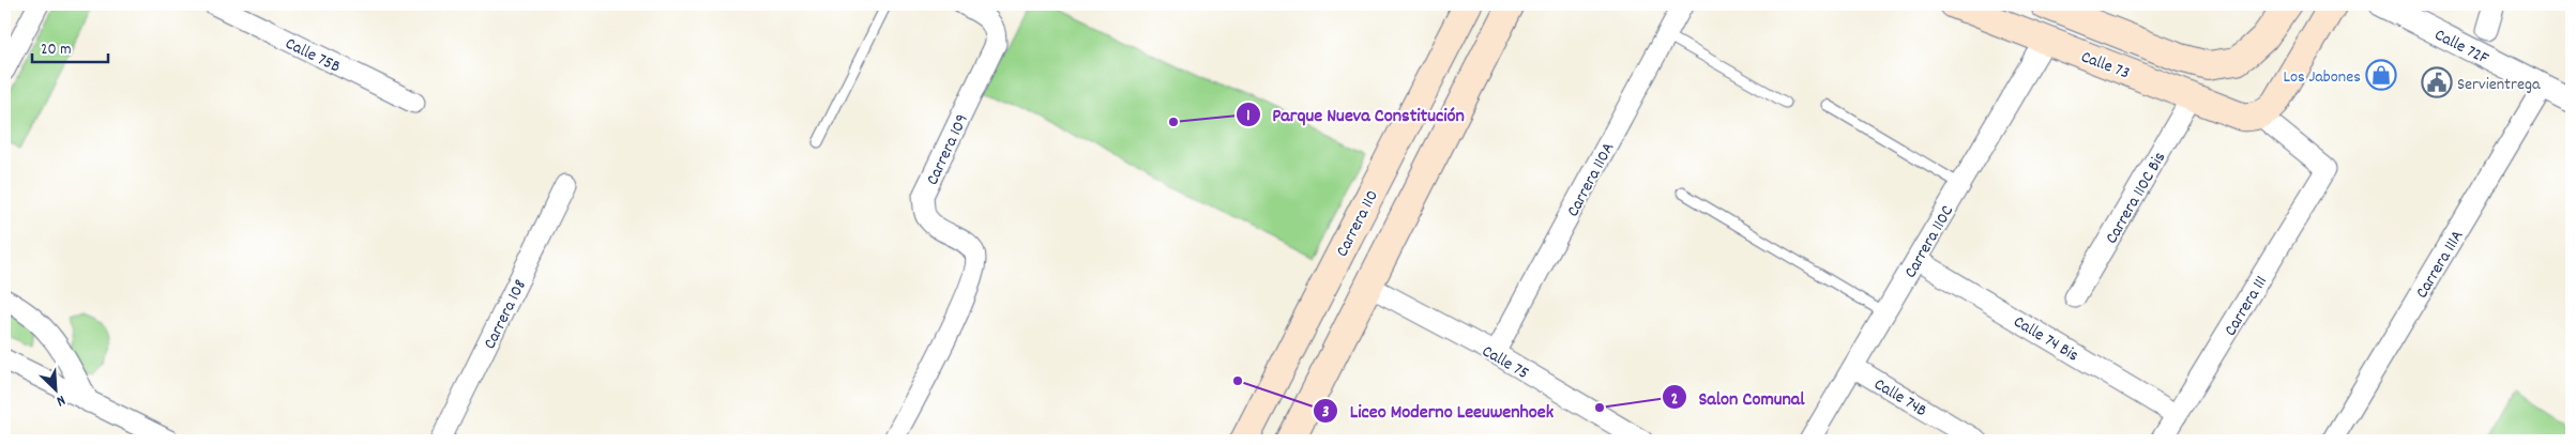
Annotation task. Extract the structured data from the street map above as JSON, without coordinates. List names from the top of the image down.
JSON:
{
  "streets": {
    "main road": ["Calle 73", "Carrera 110"],
    "street": [
      "Calle 72F",
      "Calle 75B",
      "Carrera 109",
      "Carrera 110A",
      "Carrera 110C Bis",
      "Carrera 110C",
      "Carrera 111A",
      "Carrera 111",
      "Carrera 108",
      "Calle 74 Bis",
      "Calle 75",
      "Calle 74B"
    ]
  },
  "crossings": [
    ["Calle 72F", "Carrera 111A"],
    ["Calle 73", "Carrera 110C Bis"],
    ["Calle 73", "Carrera 110C"],
    ["Calle 73", "Carrera 111"],
    ["Carrera 110A", "Calle 75"],
    ["Carrera 110C", "Calle 74 Bis"],
    ["Carrera 110C", "Calle 74B"],
    ["Carrera 111", "Calle 74 Bis"]
  ],
  "places": {
    "shop": ["Los Jabones"],
    "public building": ["Servientrega"],
    "other": ["Parque Nueva Constitución", "Liceo Moderno Leeuwenhoek", "Salon Comunal"]
  },
  "scale_bar": "20 m",
  "north": "bottom right"
}
